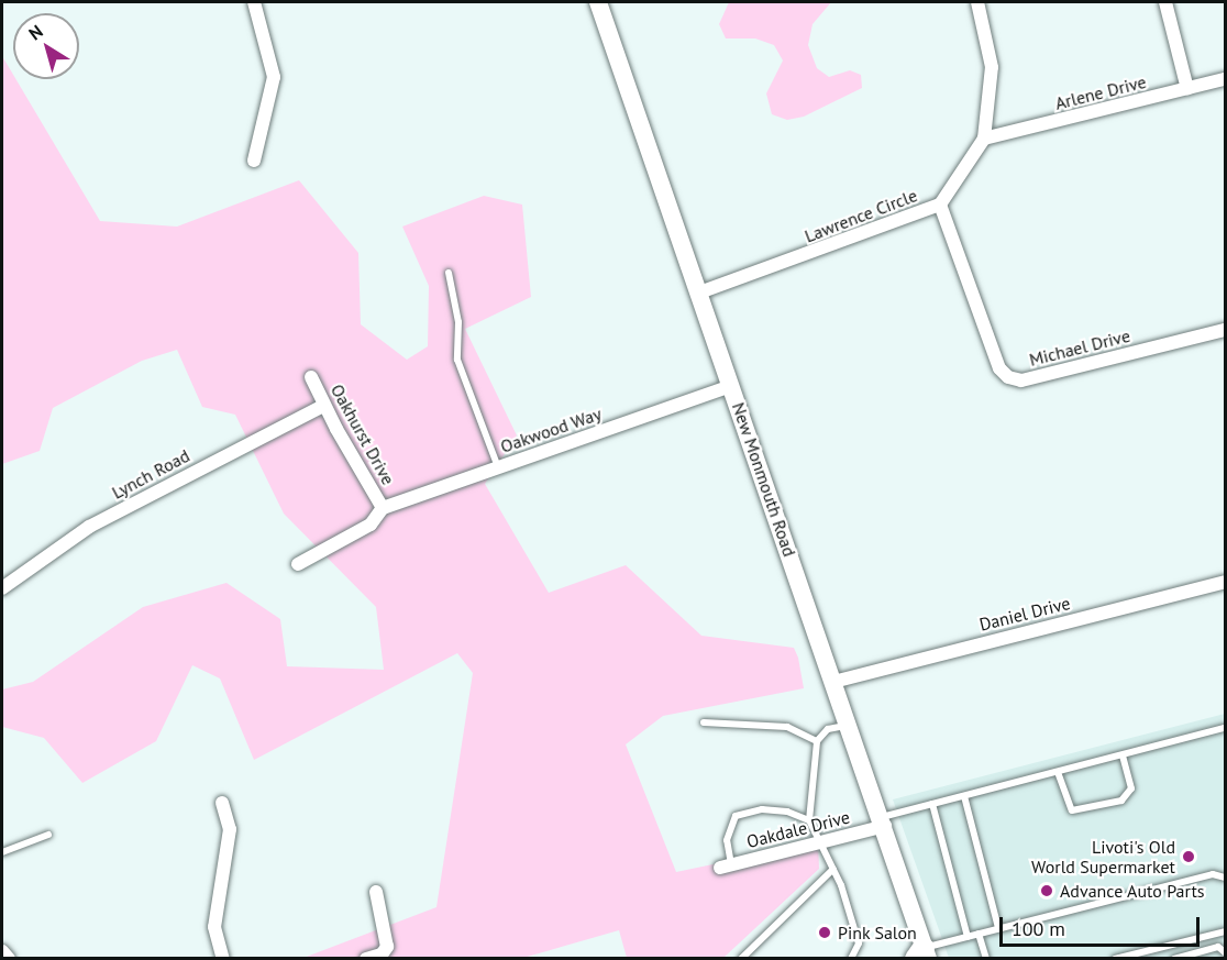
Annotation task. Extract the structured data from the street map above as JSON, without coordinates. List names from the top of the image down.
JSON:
{
  "streets": {
    "main road": ["New Monmouth Road"],
    "street": [
      "Arlene Drive",
      "Lawrence Circle",
      "Michael Drive",
      "Oakwood Way",
      "Oakhurst Drive",
      "Lynch Road",
      "Daniel Drive",
      "Oakdale Drive"
    ]
  },
  "crossings": [
    ["Arlene Drive", "Lawrence Circle"],
    ["Lawrence Circle", "Michael Drive"],
    ["Lawrence Circle", "New Monmouth Road"],
    ["Oakwood Way", "Oakhurst Drive"],
    ["Oakwood Way", "New Monmouth Road"],
    ["Oakhurst Drive", "Lynch Road"],
    ["New Monmouth Road", "Daniel Drive"],
    ["New Monmouth Road", "Oakdale Drive"]
  ],
  "places": ["Livoti's Old World Supermarket", "Advance Auto Parts", "Pink Salon"],
  "scale_bar": "100 m",
  "north": "top left"
}
